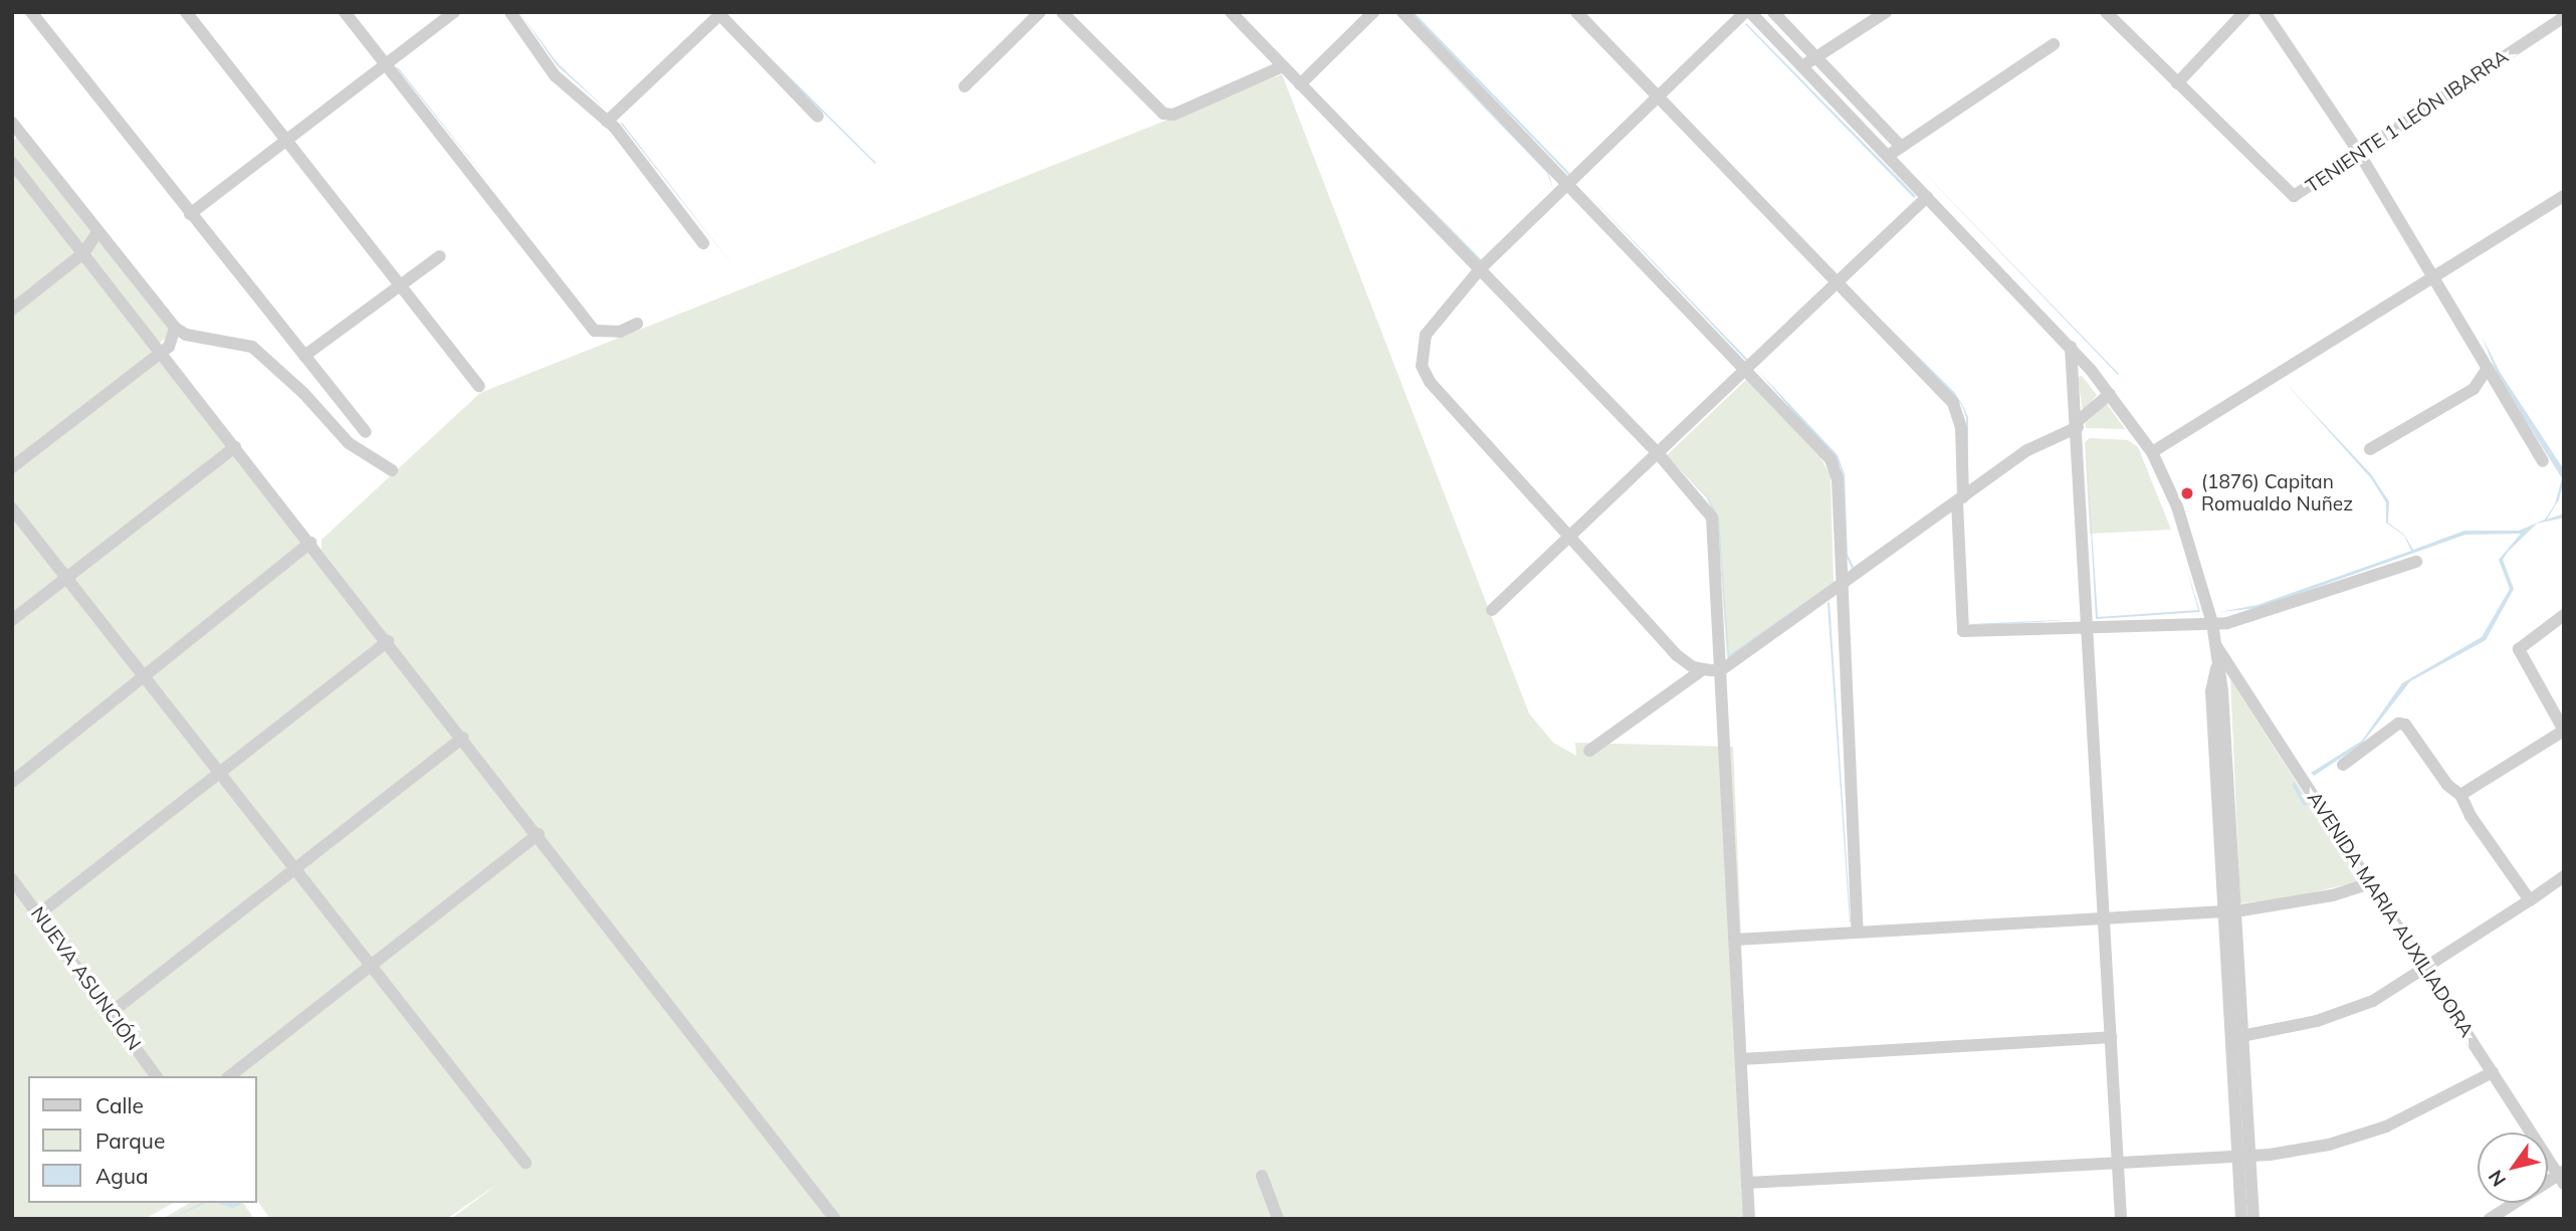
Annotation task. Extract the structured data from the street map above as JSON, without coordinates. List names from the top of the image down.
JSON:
{
  "streets": {
    "street": ["TENIENTE 1 LEÓN IBARRA", "AVENIDA MARIA AUXILIADORA", "NUEVA ASUNCIÓN"]
  },
  "places": ["(1876) Capitan Romualdo Nuñez"],
  "legend": ["Calle", "Parque", "Agua"],
  "north": "bottom left"
}
